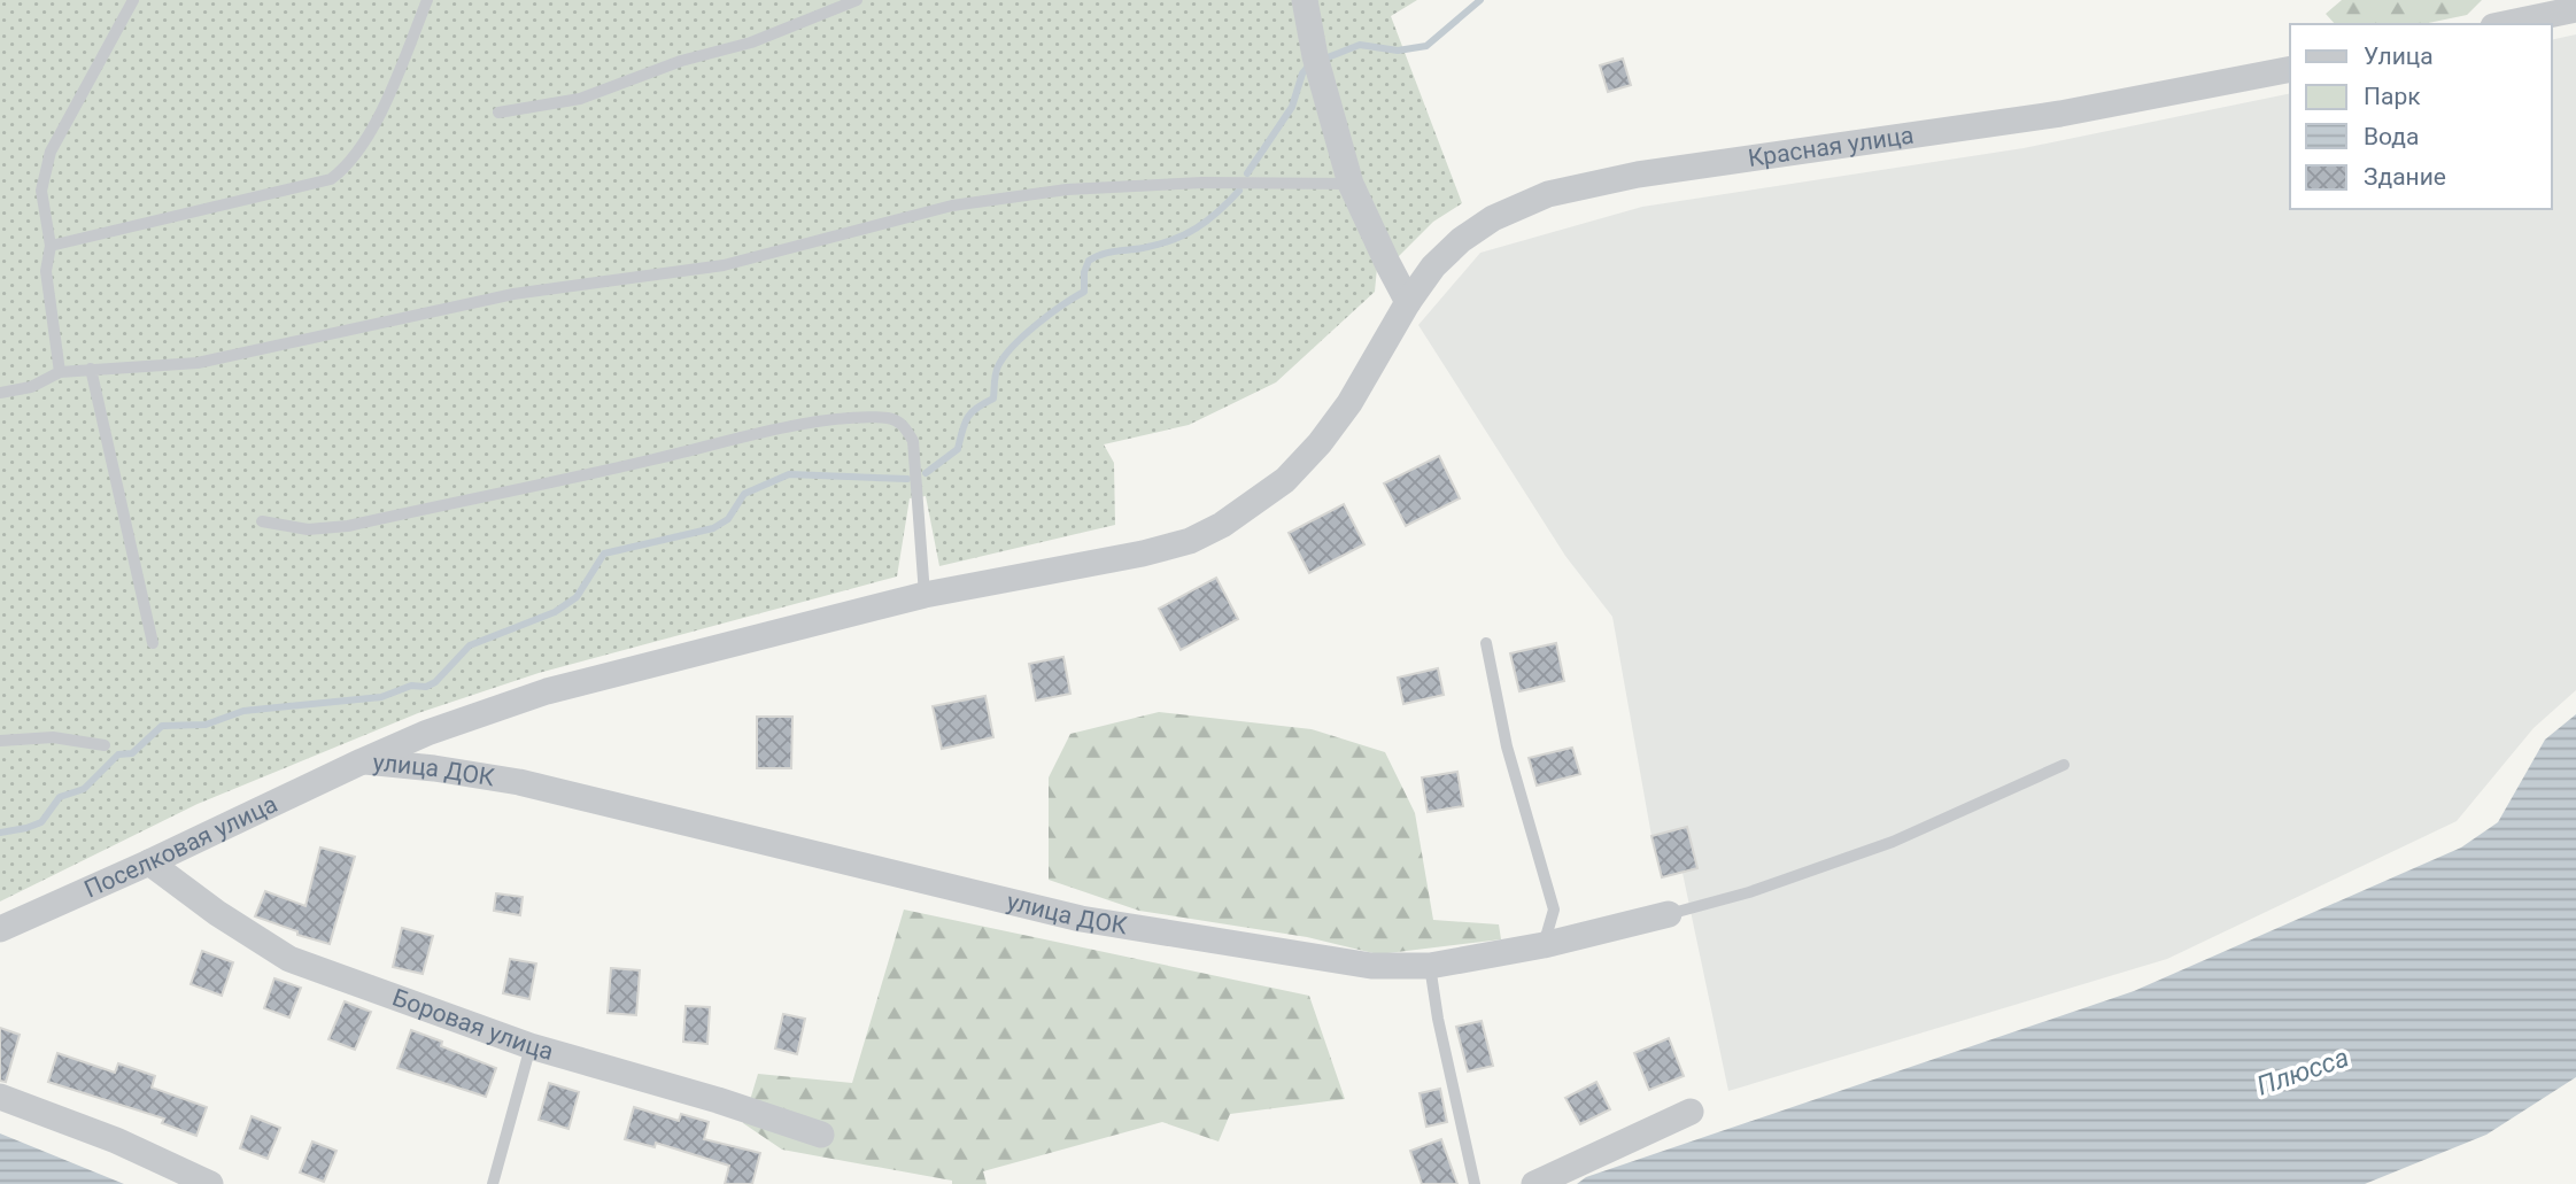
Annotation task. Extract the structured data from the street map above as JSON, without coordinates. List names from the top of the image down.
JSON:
{
  "streets": {
    "street": [
      "Красная улица",
      "улица ДОК",
      "Поселковая улица",
      "Боровая улица"
    ]
  },
  "crossings": [
    ["Красная улица", "улица ДОК"],
    ["улица ДОК", "Поселковая улица"],
    ["Поселковая улица", "Боровая улица"]
  ],
  "water": ["Плюсса"],
  "legend": [
    "Улица",
    "Парк",
    "Вода",
    "Здание"
  ]
}
